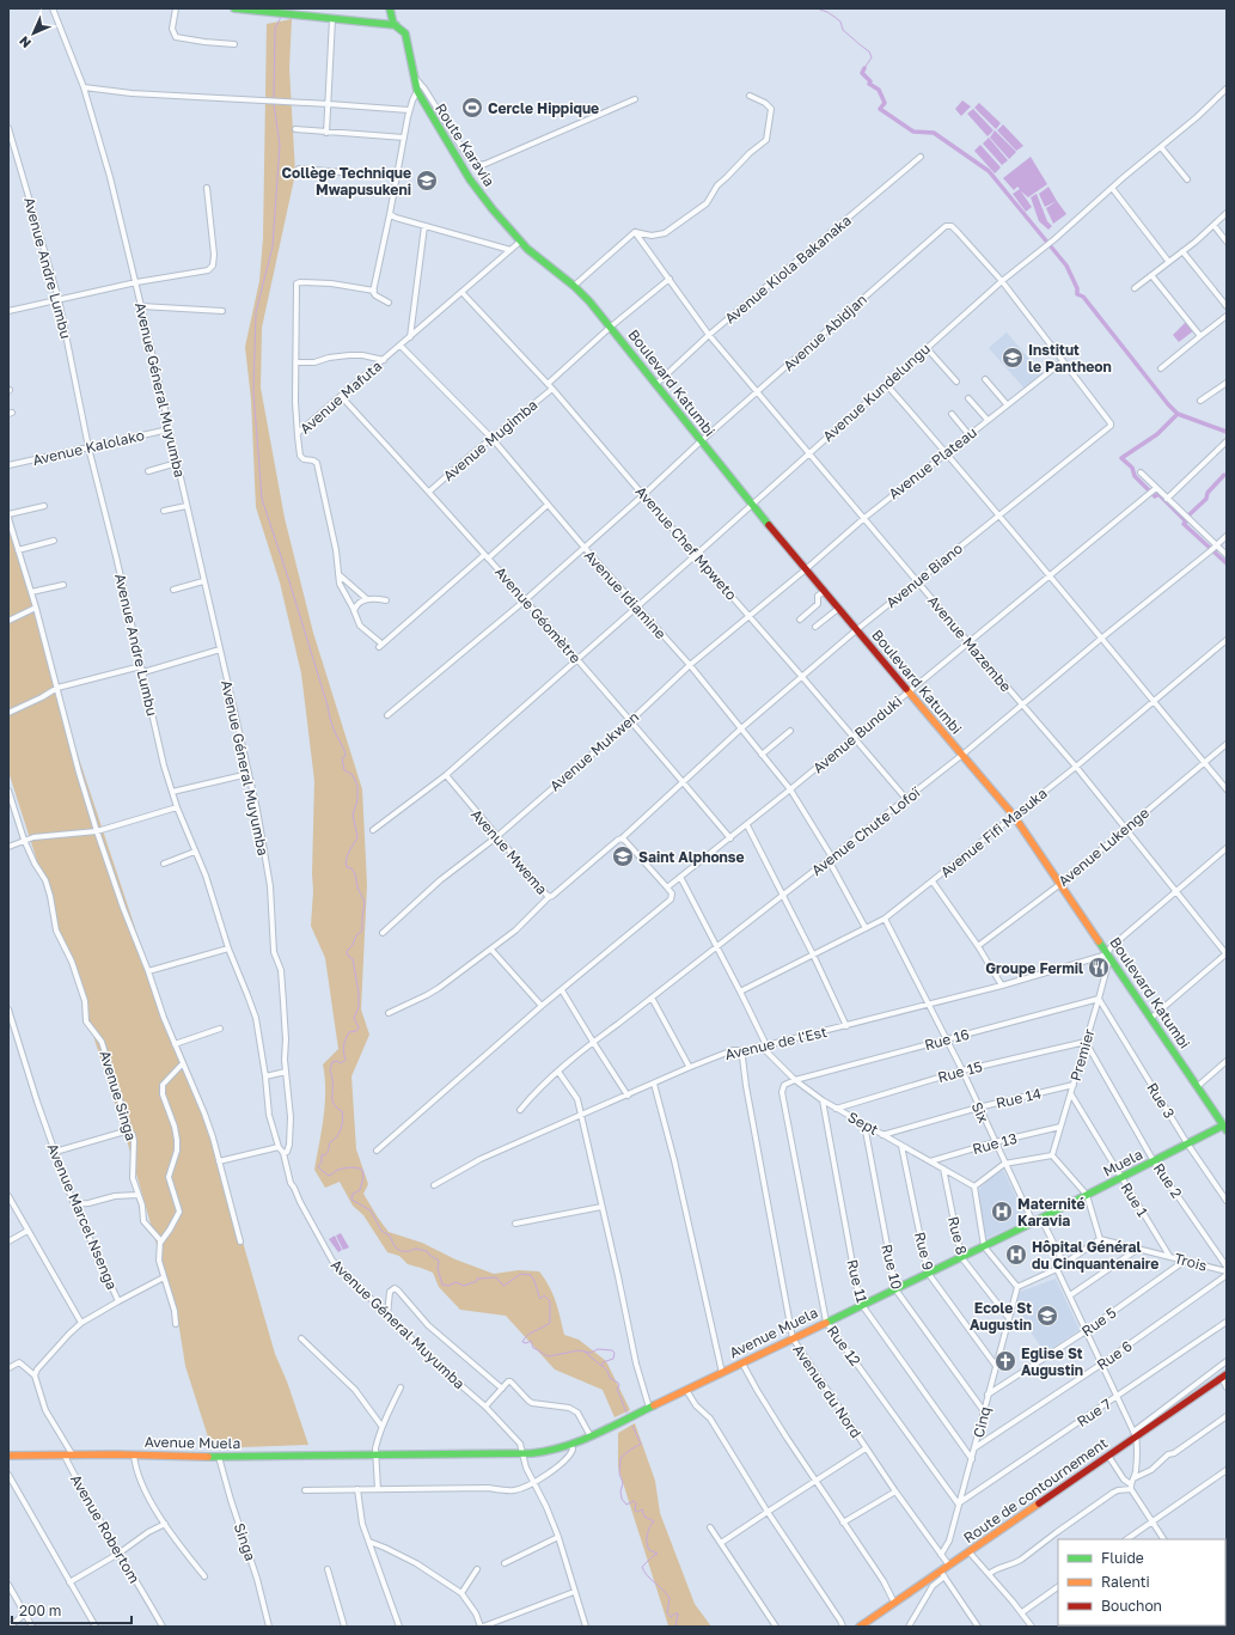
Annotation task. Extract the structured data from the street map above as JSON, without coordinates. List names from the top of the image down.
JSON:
{
  "streets": {
    "street": [
      "Route Karavia",
      "Avenue Andre Lumbu",
      "Avenue Kiola Bakanaka",
      "Avenue Abidjan",
      "Boulevard Katumbi",
      "Avenue Géneral Muyumba",
      "Avenue Kundelungu",
      "Avenue Mafuta",
      "Avenue Mugimba",
      "Avenue Kalolako",
      "Avenue Plateau",
      "Avenue Chef Mpweto",
      "Avenue Biano",
      "Avenue Idiamine",
      "Avenue Géomètre",
      "Avenue Mazembe",
      "Avenue Bunduki",
      "Avenue Mukwen",
      "Avenue Chute Lofoï",
      "Avenue Fifi Masuka",
      "Avenue Lukenge",
      "Avenue Mwema",
      "Rue 16",
      "Avenue de l'Est",
      "Premier",
      "Rue 15",
      "Avenue Singa",
      "Rue 14",
      "Rue 3",
      "Six",
      "Sept",
      "Rue 13",
      "Muela",
      "Rue 2",
      "Rue 1",
      "Avenue Marcel Nsenga",
      "Rue 8",
      "Rue 9",
      "Trois",
      "Rue 10",
      "Rue 11",
      "Rue 5",
      "Avenue Muela",
      "Rue 12",
      "Rue 6",
      "Avenue du Nord",
      "Rue 7",
      "Cinq",
      "Route de contournement",
      "Avenue Robertom",
      "Singa"
    ]
  },
  "crossings": [
    ["Route Karavia", "Boulevard Katumbi"],
    ["Route Karavia", "Avenue Mafuta"],
    ["Avenue Andre Lumbu", "Avenue Géneral Muyumba"],
    ["Avenue Andre Lumbu", "Avenue Kalolako"],
    ["Avenue Kiola Bakanaka", "Boulevard Katumbi"],
    ["Avenue Kiola Bakanaka", "Avenue Mazembe"],
    ["Avenue Abidjan", "Boulevard Katumbi"],
    ["Avenue Abidjan", "Avenue Kundelungu"],
    ["Avenue Abidjan", "Avenue Chef Mpweto"],
    ["Avenue Abidjan", "Avenue Idiamine"],
    ["Avenue Abidjan", "Avenue Géomètre"],
    ["Avenue Abidjan", "Avenue Mazembe"],
    ["Boulevard Katumbi", "Avenue Kundelungu"],
    ["Boulevard Katumbi", "Avenue Plateau"],
    ["Boulevard Katumbi", "Avenue Biano"],
    ["Boulevard Katumbi", "Avenue Bunduki"],
    ["Boulevard Katumbi", "Avenue Mukwen"],
    ["Boulevard Katumbi", "Avenue Chute Lofoï"],
    ["Boulevard Katumbi", "Avenue Fifi Masuka"],
    ["Boulevard Katumbi", "Avenue Lukenge"],
    ["Boulevard Katumbi", "Avenue de l'Est"],
    ["Boulevard Katumbi", "Premier"],
    ["Boulevard Katumbi", "Muela"],
    ["Avenue Géneral Muyumba", "Avenue Kalolako"],
    ["Avenue Géneral Muyumba", "Avenue Muela"],
    ["Avenue Kundelungu", "Avenue Mazembe"],
    ["Avenue Mafuta", "Avenue Chef Mpweto"],
    ["Avenue Mafuta", "Avenue Idiamine"],
    ["Avenue Mafuta", "Avenue Géomètre"],
    ["Avenue Mugimba", "Avenue Chef Mpweto"],
    ["Avenue Mugimba", "Avenue Idiamine"],
    ["Avenue Mugimba", "Avenue Géomètre"],
    ["Avenue Plateau", "Avenue Biano"],
    ["Avenue Plateau", "Avenue Mazembe"],
    ["Avenue Plateau", "Avenue Mukwen"],
    ["Avenue Chef Mpweto", "Avenue Biano"],
    ["Avenue Chef Mpweto", "Avenue Bunduki"],
    ["Avenue Chef Mpweto", "Avenue Mukwen"],
    ["Avenue Chef Mpweto", "Avenue Chute Lofoï"],
    ["Avenue Biano", "Avenue Idiamine"],
    ["Avenue Biano", "Avenue Géomètre"],
    ["Avenue Biano", "Avenue Mazembe"],
    ["Avenue Biano", "Avenue Mwema"],
    ["Avenue Idiamine", "Avenue Bunduki"],
    ["Avenue Idiamine", "Avenue Mukwen"],
    ["Avenue Idiamine", "Avenue Chute Lofoï"],
    ["Avenue Idiamine", "Avenue Fifi Masuka"],
    ["Avenue Géomètre", "Avenue Bunduki"],
    ["Avenue Géomètre", "Avenue Mukwen"],
    ["Avenue Géomètre", "Avenue Mwema"],
    ["Avenue Mazembe", "Avenue Bunduki"],
    ["Avenue Mazembe", "Avenue Chute Lofoï"],
    ["Avenue Mazembe", "Avenue Fifi Masuka"],
    ["Avenue Mazembe", "Avenue Lukenge"],
    ["Avenue Bunduki", "Sept"],
    ["Avenue Mukwen", "Avenue Mwema"],
    ["Avenue Chute Lofoï", "Sept"],
    ["Avenue Fifi Masuka", "Six"],
    ["Avenue Fifi Masuka", "Sept"],
    ["Rue 16", "Premier"],
    ["Rue 16", "Rue 3"],
    ["Rue 16", "Six"],
    ["Rue 16", "Sept"],
    ["Rue 16", "Rue 12"],
    ["Avenue de l'Est", "Premier"],
    ["Avenue de l'Est", "Six"],
    ["Avenue de l'Est", "Sept"],
    ["Avenue de l'Est", "Avenue du Nord"],
    ["Premier", "Rue 15"],
    ["Premier", "Rue 14"],
    ["Premier", "Rue 3"],
    ["Premier", "Rue 13"],
    ["Premier", "Rue 2"],
    ["Premier", "Rue 1"],
    ["Rue 15", "Six"],
    ["Rue 15", "Sept"],
    ["Rue 15", "Rue 2"],
    ["Rue 14", "Six"],
    ["Rue 14", "Sept"],
    ["Rue 3", "Muela"],
    ["Six", "Rue 13"],
    ["Six", "Muela"],
    ["Six", "Avenue Muela"],
    ["Sept", "Rue 13"],
    ["Sept", "Rue 8"],
    ["Sept", "Rue 9"],
    ["Sept", "Rue 10"],
    ["Sept", "Rue 11"],
    ["Sept", "Rue 12"],
    ["Muela", "Rue 2"],
    ["Muela", "Rue 1"],
    ["Muela", "Avenue Muela"],
    ["Rue 1", "Trois"],
    ["Rue 8", "Avenue Muela"],
    ["Rue 8", "Cinq"],
    ["Rue 9", "Avenue Muela"],
    ["Rue 9", "Cinq"],
    ["Trois", "Rue 5"],
    ["Rue 10", "Avenue Muela"],
    ["Rue 10", "Cinq"],
    ["Rue 11", "Avenue Muela"],
    ["Rue 11", "Cinq"],
    ["Rue 5", "Cinq"],
    ["Avenue Muela", "Rue 12"],
    ["Avenue Muela", "Avenue du Nord"],
    ["Avenue Muela", "Avenue Robertom"],
    ["Avenue Muela", "Singa"],
    ["Rue 12", "Rue 7"],
    ["Rue 12", "Cinq"],
    ["Rue 6", "Cinq"],
    ["Avenue du Nord", "Cinq"],
    ["Avenue du Nord", "Route de contournement"],
    ["Rue 7", "Cinq"]
  ],
  "places": {
    "sports": ["Cercle Hippique"],
    "school or university": [
      "Collège Technique Mwapusukeni",
      "Institut le Pantheon",
      "Saint Alphonse",
      "Ecole St Augustin"
    ],
    "restaurant": ["Groupe Fermil"],
    "hospital": ["Maternité Karavia", "Hôpital Général du Cinquantenaire"],
    "church": ["Eglise St Augustin"]
  },
  "legend": ["Fluide", "Ralenti", "Bouchon"],
  "scale_bar": "200 m",
  "north": "bottom left"
}
